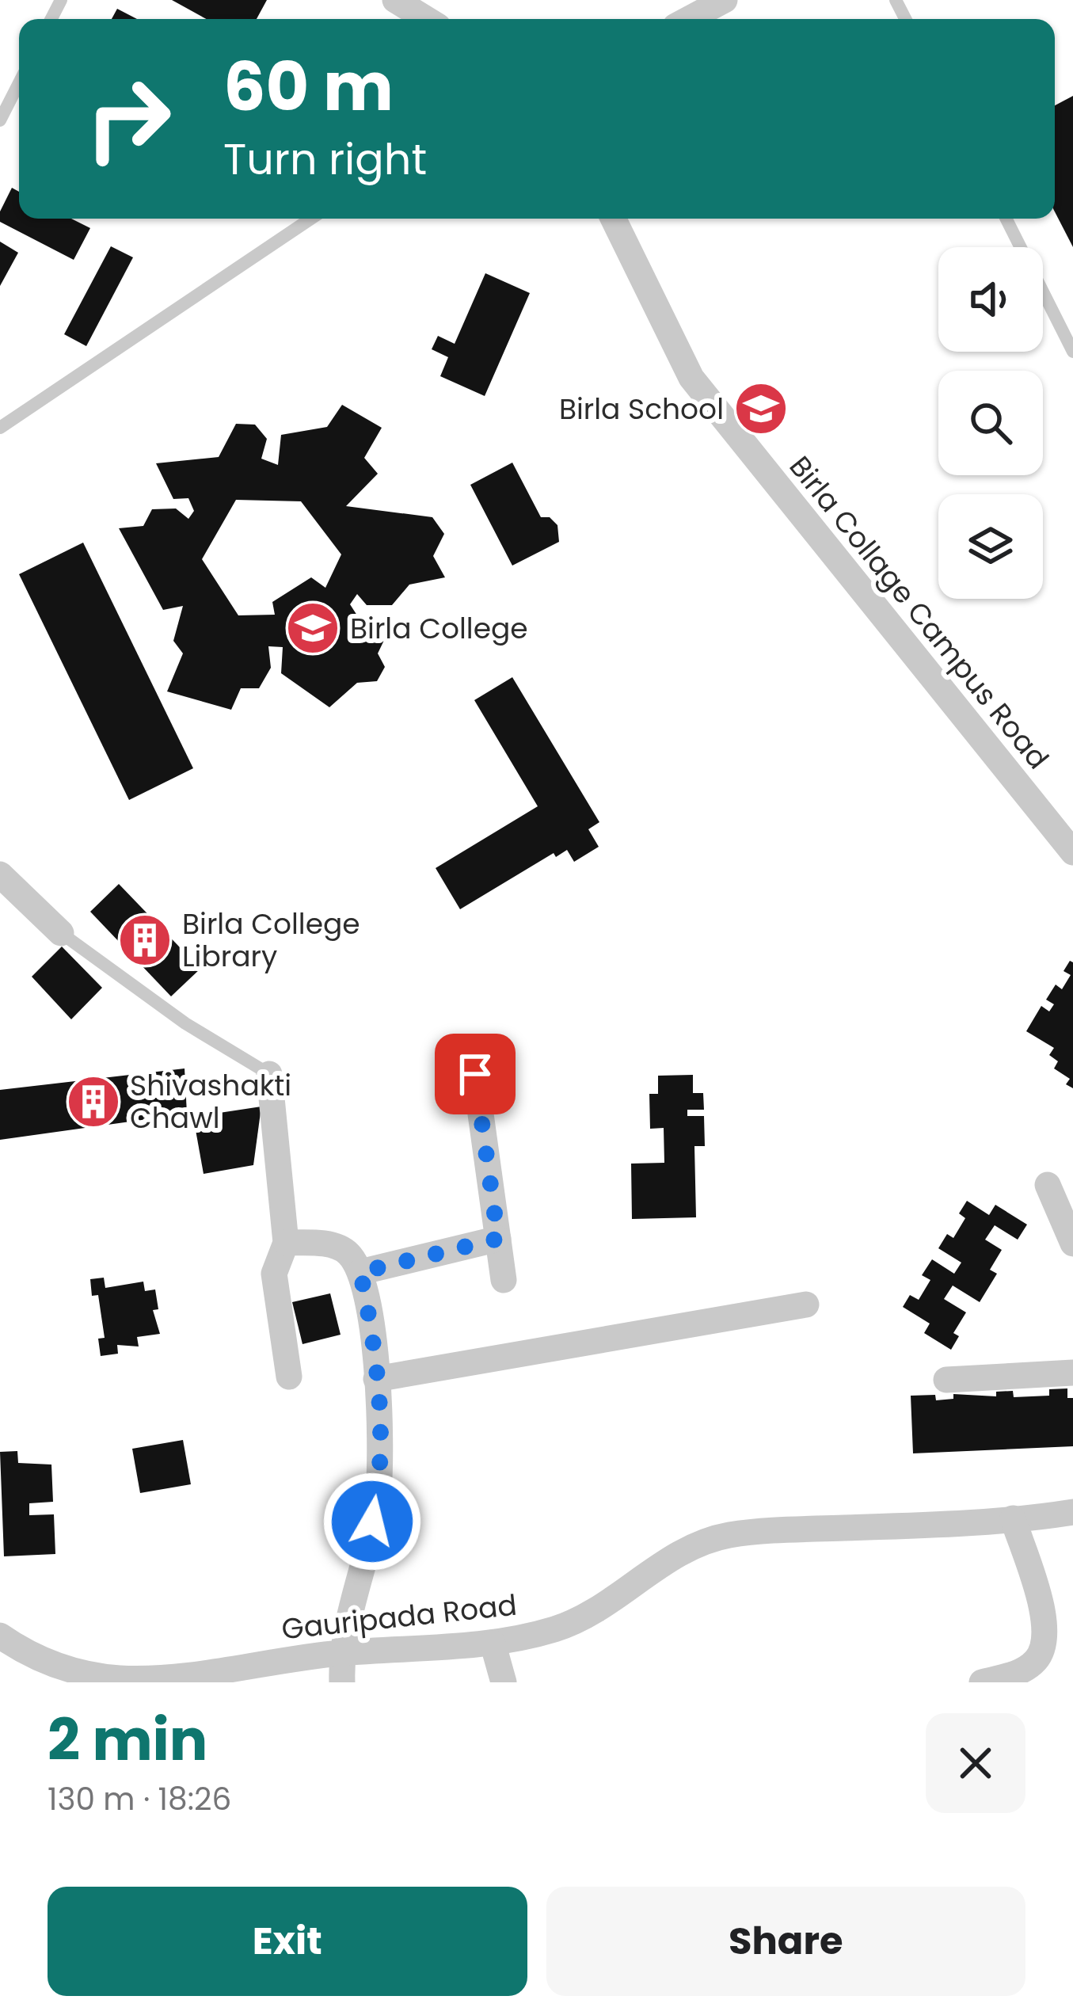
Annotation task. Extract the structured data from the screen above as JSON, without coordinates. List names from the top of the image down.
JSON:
{
  "streets": {
    "street": ["Birla Collage Campus Road", "Gauripada Road"]
  },
  "places": {
    "school or university": ["Birla School", "Birla College"],
    "building": ["Birla College Library", "Shivashakti Chawl"]
  },
  "page": {
    "turn": ["60 m", "Turn right"],
    "heading": ["2 min", "130 m · 18:26"],
    "buttons": ["Exit", "Share"]
  }
}
